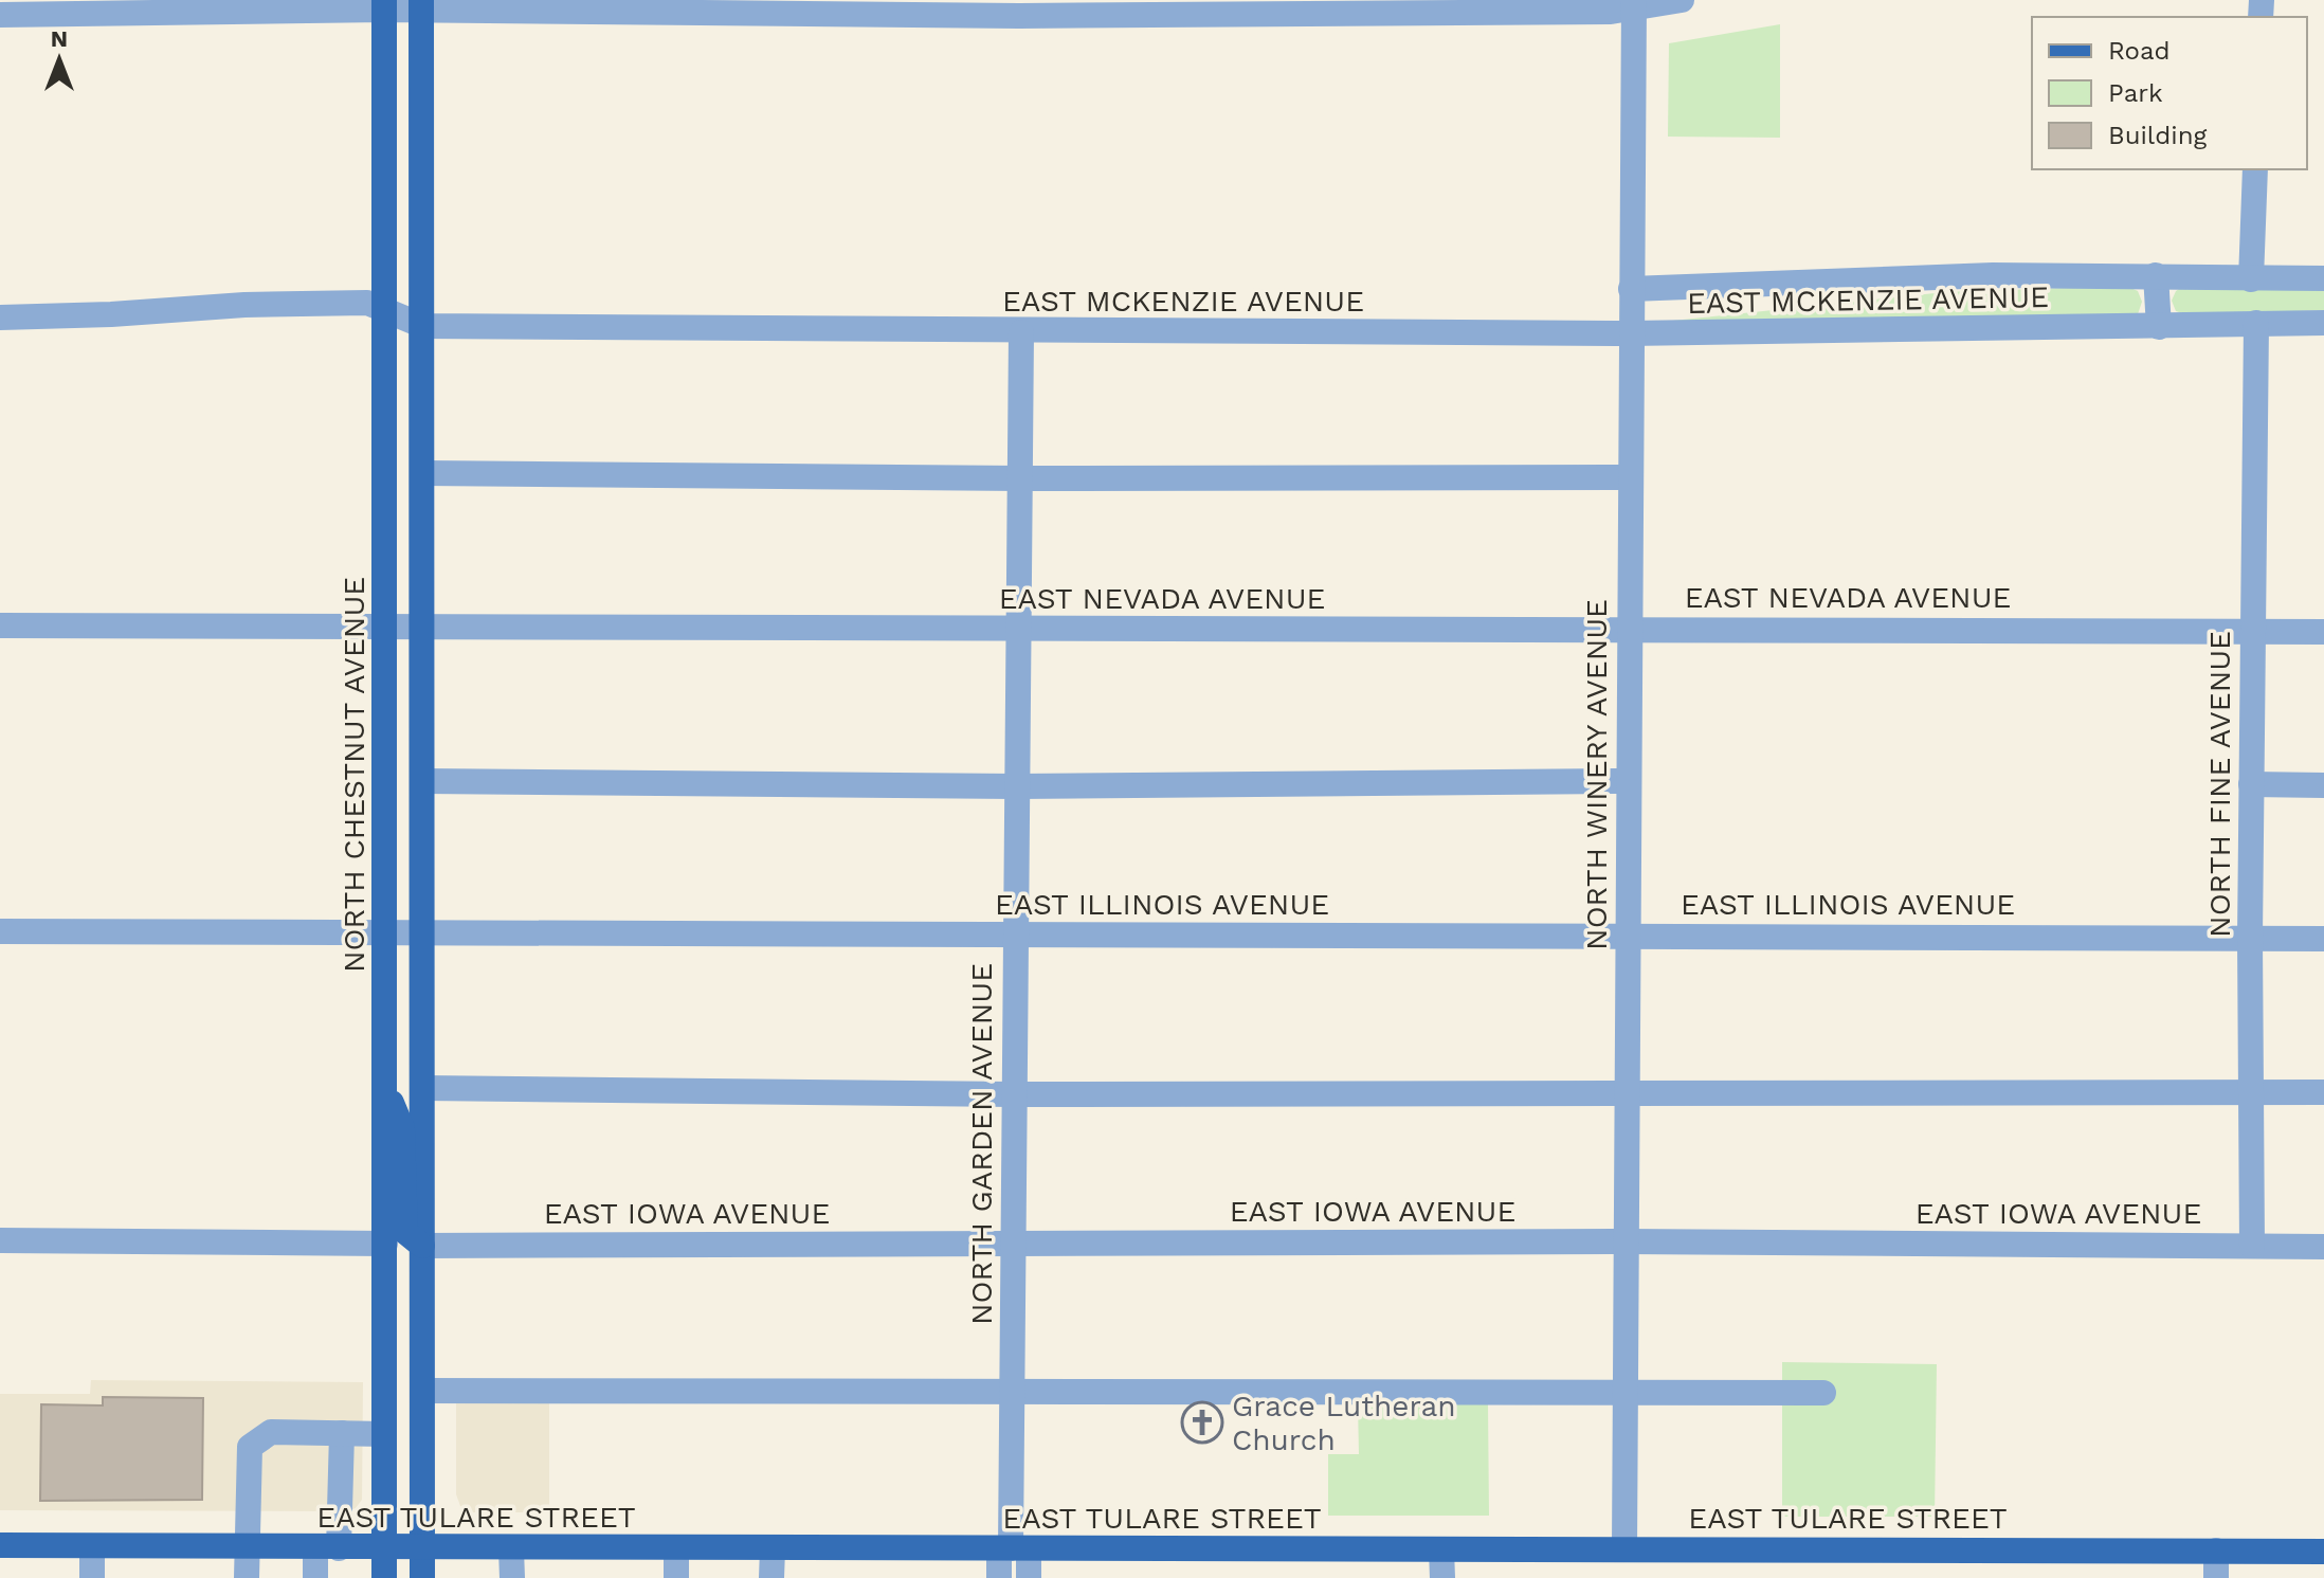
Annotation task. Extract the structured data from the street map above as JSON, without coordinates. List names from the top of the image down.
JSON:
{
  "streets": {
    "main road": ["NORTH CHESTNUT AVENUE", "EAST TULARE STREET"],
    "street": [
      "EAST MCKENZIE AVENUE",
      "EAST NEVADA AVENUE",
      "NORTH WINERY AVENUE",
      "NORTH FINE AVENUE",
      "EAST ILLINOIS AVENUE",
      "NORTH GARDEN AVENUE",
      "EAST IOWA AVENUE"
    ]
  },
  "crossings": [
    ["EAST MCKENZIE AVENUE", "NORTH CHESTNUT AVENUE"],
    ["EAST MCKENZIE AVENUE", "NORTH WINERY AVENUE"],
    ["EAST MCKENZIE AVENUE", "NORTH FINE AVENUE"],
    ["EAST MCKENZIE AVENUE", "NORTH GARDEN AVENUE"],
    ["EAST NEVADA AVENUE", "NORTH CHESTNUT AVENUE"],
    ["EAST NEVADA AVENUE", "NORTH WINERY AVENUE"],
    ["EAST NEVADA AVENUE", "NORTH FINE AVENUE"],
    ["EAST NEVADA AVENUE", "NORTH GARDEN AVENUE"],
    ["NORTH CHESTNUT AVENUE", "EAST ILLINOIS AVENUE"],
    ["NORTH CHESTNUT AVENUE", "EAST TULARE STREET"],
    ["NORTH WINERY AVENUE", "EAST ILLINOIS AVENUE"],
    ["NORTH WINERY AVENUE", "EAST IOWA AVENUE"],
    ["NORTH WINERY AVENUE", "EAST TULARE STREET"],
    ["NORTH FINE AVENUE", "EAST ILLINOIS AVENUE"],
    ["NORTH FINE AVENUE", "EAST IOWA AVENUE"],
    ["EAST ILLINOIS AVENUE", "NORTH GARDEN AVENUE"],
    ["NORTH GARDEN AVENUE", "EAST IOWA AVENUE"],
    ["NORTH GARDEN AVENUE", "EAST TULARE STREET"]
  ],
  "places": {
    "church": ["Grace Lutheran Church"]
  },
  "legend": ["Road", "Park", "Building"],
  "north": "top"
}
